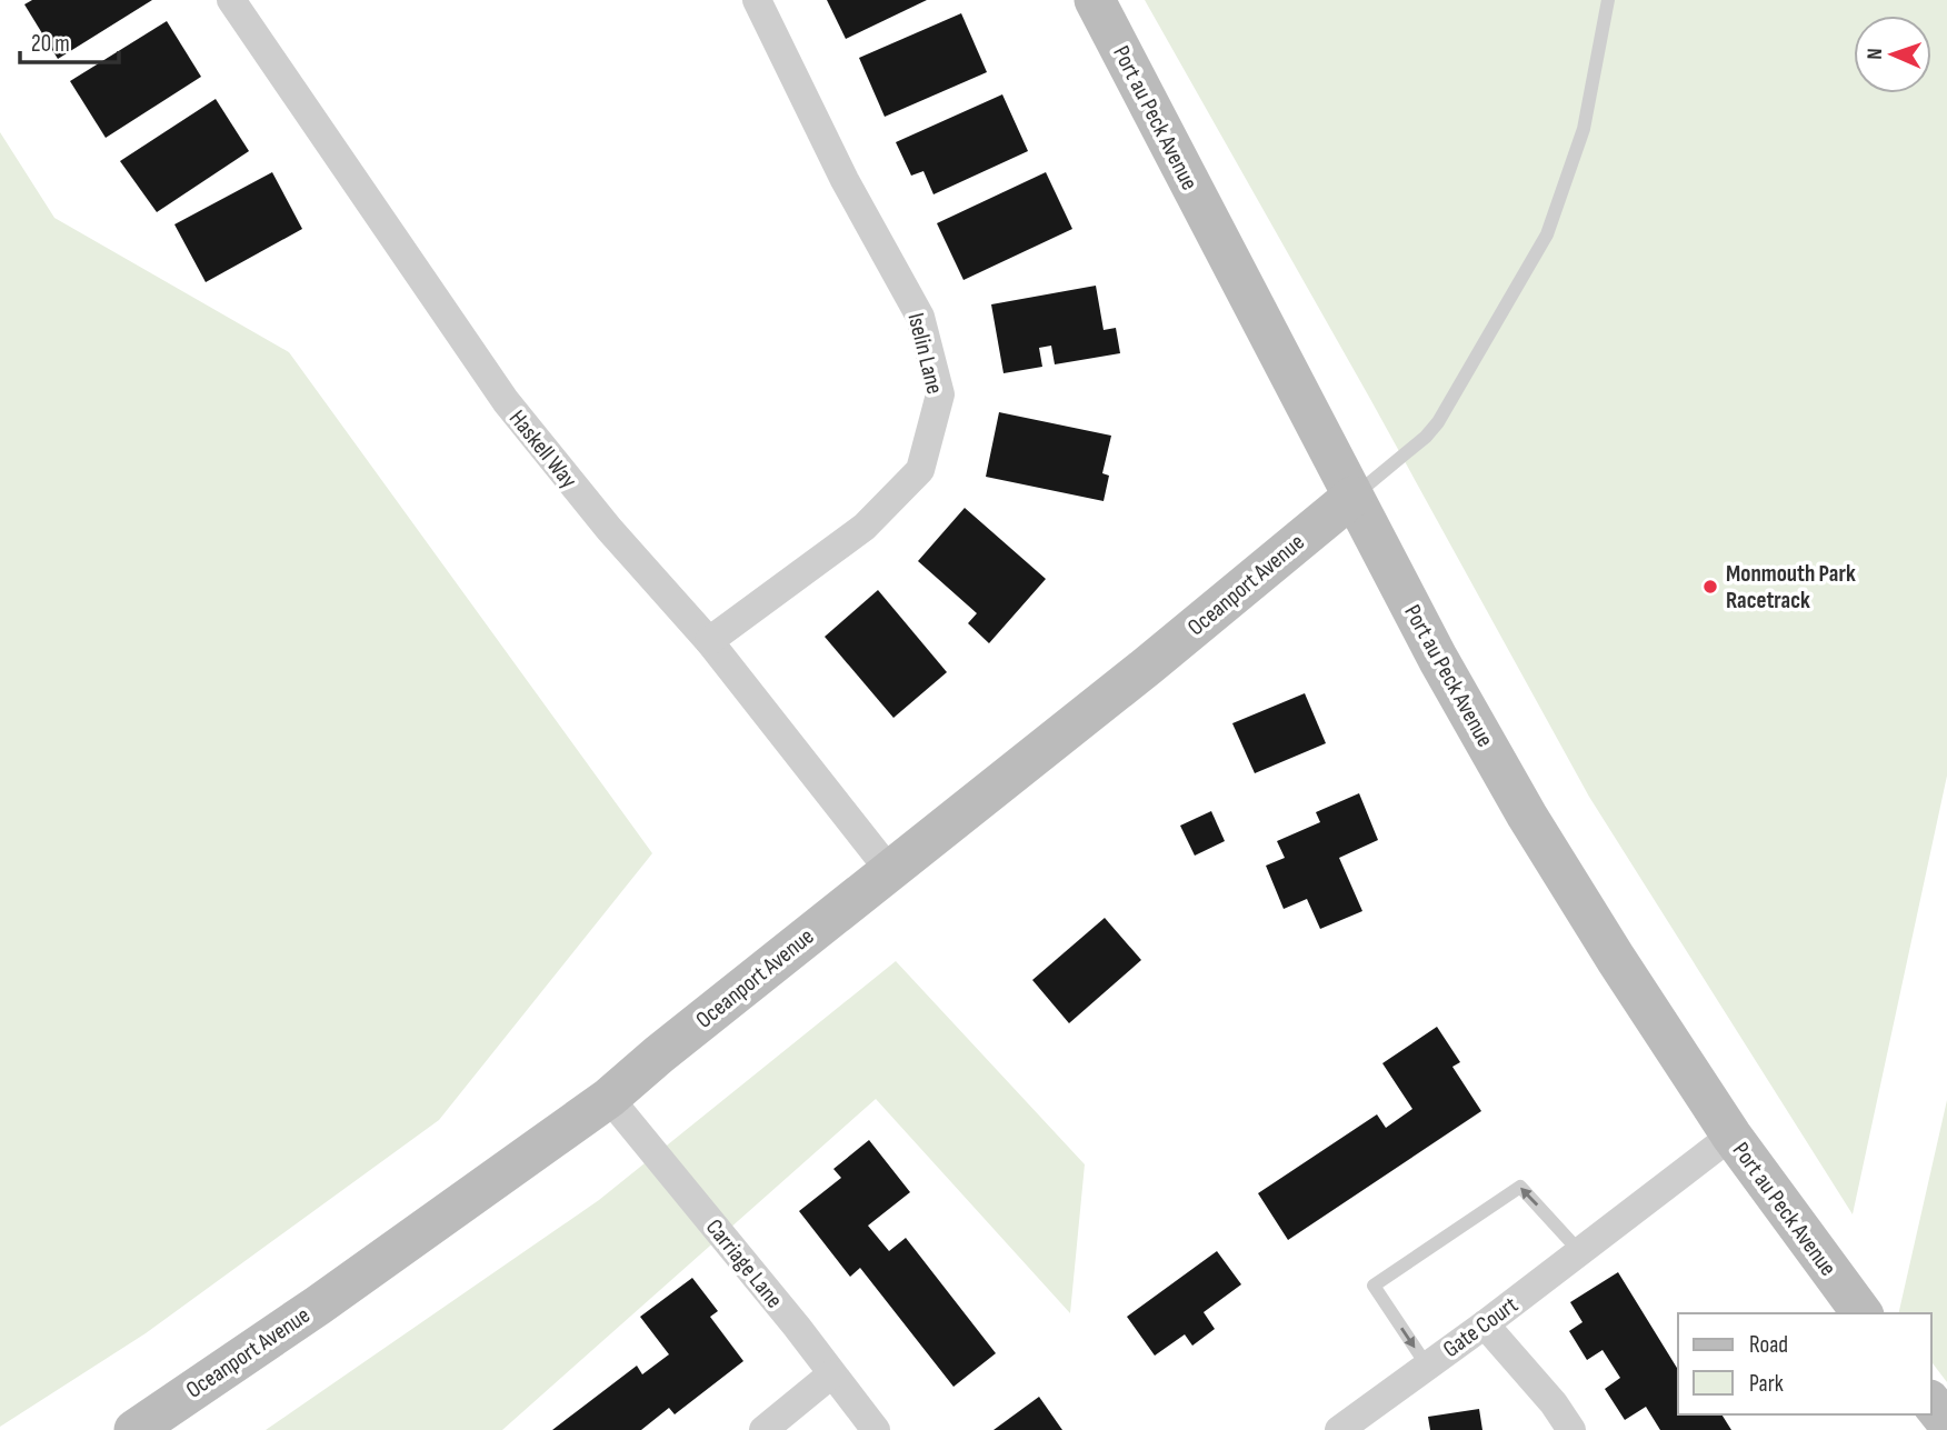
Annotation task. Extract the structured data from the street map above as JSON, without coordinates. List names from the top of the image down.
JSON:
{
  "streets": {
    "street": [
      "Port au Peck Avenue",
      "Iselin Lane",
      "Haskell Way",
      "Oceanport Avenue",
      "Carriage Lane",
      "Gate Court"
    ]
  },
  "crossings": [
    ["Port au Peck Avenue", "Oceanport Avenue"],
    ["Port au Peck Avenue", "Gate Court"],
    ["Iselin Lane", "Haskell Way"],
    ["Haskell Way", "Oceanport Avenue"],
    ["Oceanport Avenue", "Carriage Lane"]
  ],
  "places": ["Monmouth Park Racetrack"],
  "legend": ["Road", "Park"],
  "scale_bar": "20 m",
  "north": "left"
}
